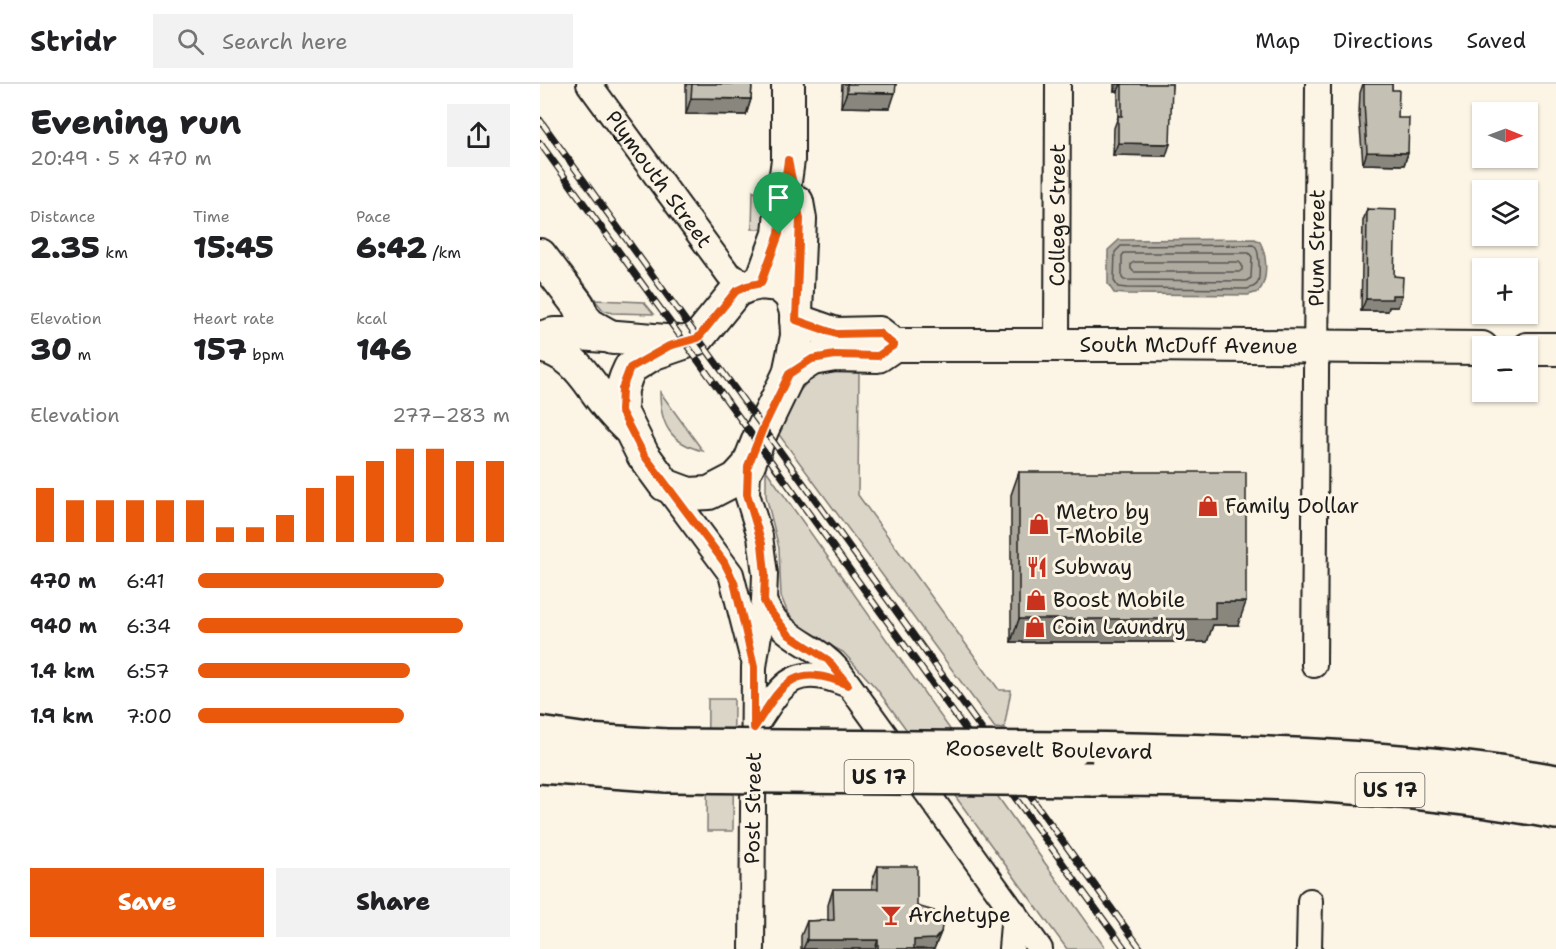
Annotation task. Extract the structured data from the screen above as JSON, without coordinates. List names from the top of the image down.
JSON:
{
  "streets": {
    "highway": ["Roosevelt Boulevard", "US 17"],
    "main road": ["South McDuff Avenue"],
    "street": [
      "Plymouth Street",
      "College Street",
      "Plum Street",
      "Post Street"
    ]
  },
  "crossings": [
    ["College Street", "South McDuff Avenue"],
    ["Plum Street", "South McDuff Avenue"]
  ],
  "places": {
    "shop": [
      "Family Dollar",
      "Metro by T-Mobile",
      "Boost Mobile",
      "Coin Laundry"
    ],
    "restaurant": ["Subway"],
    "bar": ["Archetype"]
  },
  "north": "right",
  "page": {
    "header": "Stridr",
    "search": "Search here",
    "nav": ["Map", "Directions", "Saved"],
    "heading": ["Evening run", "20:49 · 5 × 470 m"],
    "map_buttons": ["+", "−"],
    "stats": [
      ["Distance", "2.35 km"],
      ["Time", "15:45"],
      ["Pace", "6:42 /km"],
      ["Elevation", "30 m"],
      ["Heart rate", "157 bpm"],
      ["kcal", "146"]
    ],
    "chart": ["Elevation", "277–283 m"],
    "list": [
      {
        "name": "470 m",
        "note": "6:41"
      },
      {
        "name": "940 m",
        "note": "6:34"
      },
      {
        "name": "1.4 km",
        "note": "6:57"
      },
      {
        "name": "1.9 km",
        "note": "7:00"
      }
    ],
    "buttons": ["Save", "Share"]
  }
}
